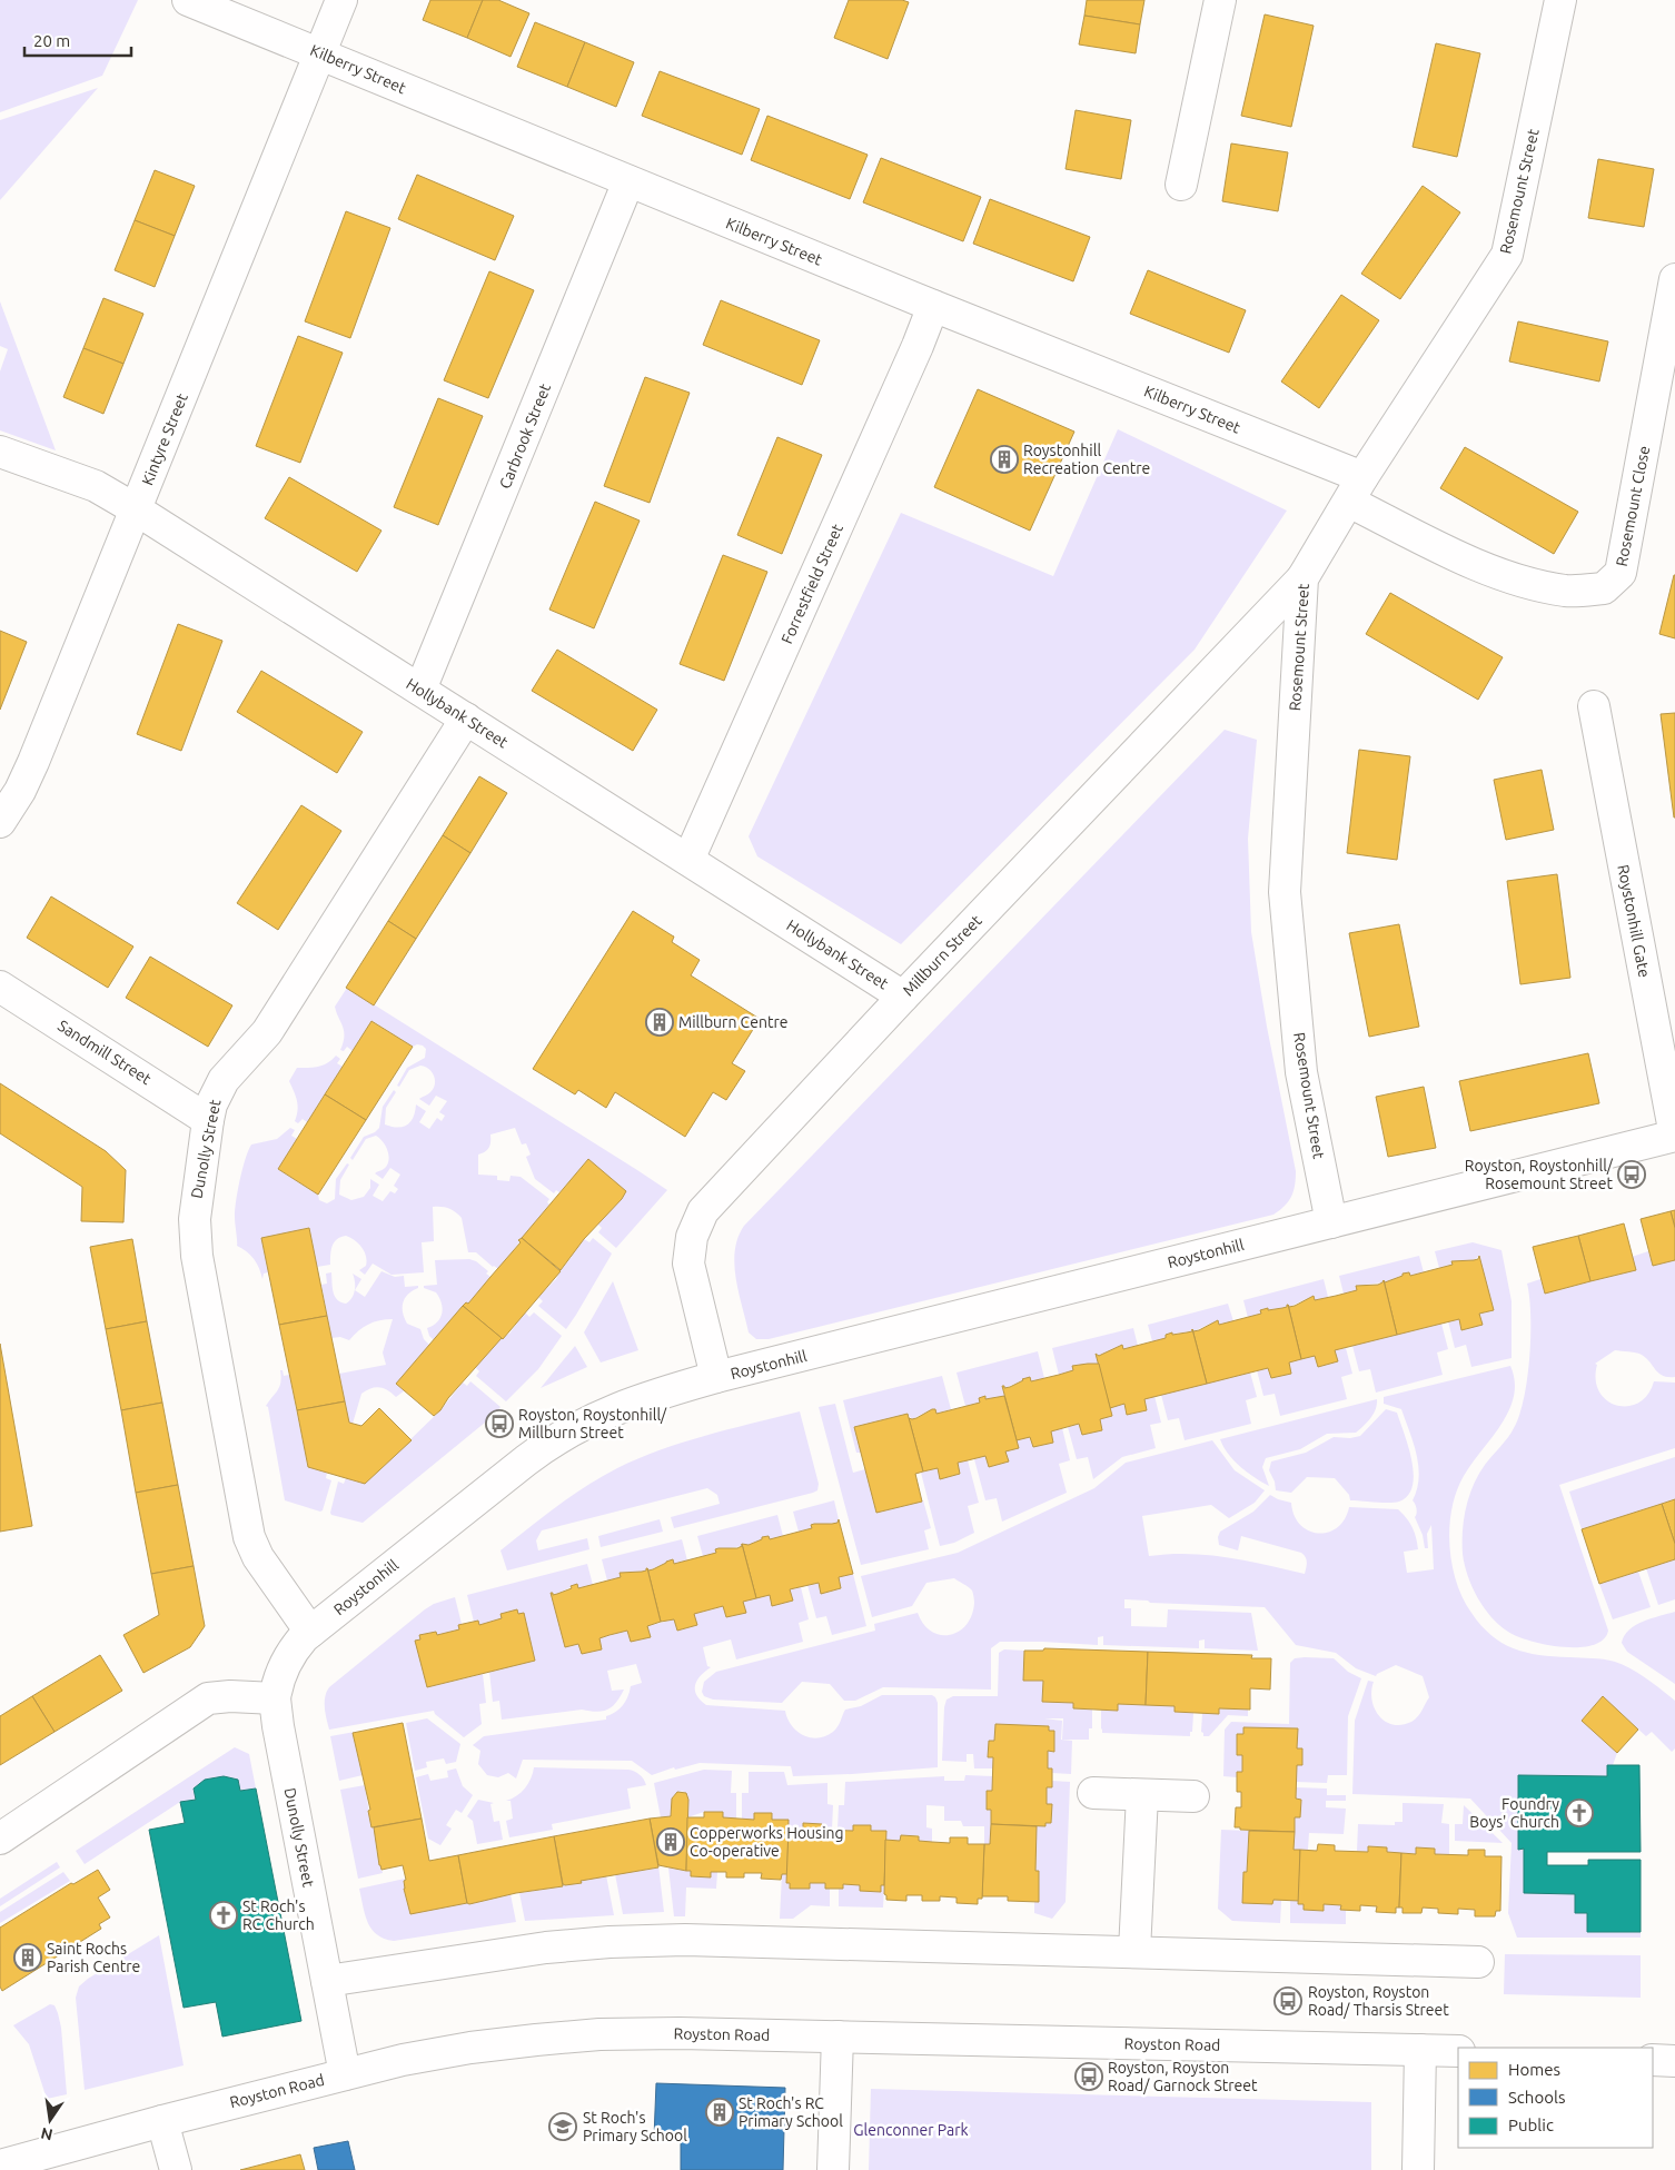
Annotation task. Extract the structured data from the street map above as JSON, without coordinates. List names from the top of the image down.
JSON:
{
  "streets": {
    "street": [
      "Kilberry Street",
      "Rosemount Street",
      "Carbrook Street",
      "Kintyre Street",
      "Rosemount Close",
      "Forrestfield Street",
      "Hollybank Street",
      "Roystonhill Gate",
      "Millburn Street",
      "Sandmill Street",
      "Dunolly Street",
      "Roystonhill",
      "Royston Road"
    ]
  },
  "crossings": [
    ["Kilberry Street", "Rosemount Street"],
    ["Kilberry Street", "Carbrook Street"],
    ["Kilberry Street", "Kintyre Street"],
    ["Kilberry Street", "Rosemount Close"],
    ["Kilberry Street", "Forrestfield Street"],
    ["Rosemount Street", "Rosemount Close"],
    ["Rosemount Street", "Millburn Street"],
    ["Rosemount Street", "Roystonhill"],
    ["Carbrook Street", "Hollybank Street"],
    ["Kintyre Street", "Hollybank Street"],
    ["Forrestfield Street", "Hollybank Street"],
    ["Hollybank Street", "Millburn Street"],
    ["Hollybank Street", "Dunolly Street"],
    ["Roystonhill Gate", "Roystonhill"],
    ["Millburn Street", "Roystonhill"],
    ["Sandmill Street", "Dunolly Street"],
    ["Dunolly Street", "Roystonhill"],
    ["Dunolly Street", "Royston Road"]
  ],
  "parks": ["Glenconner Park"],
  "places": {
    "building": [
      "Roystonhill Recreation Centre",
      "Millburn Centre",
      "Copperworks Housing Co-operative",
      "Saint Rochs Parish Centre",
      "St Roch's RC Primary School"
    ],
    "bus stop": [
      "Royston, Roystonhill/ Rosemount Street",
      "Royston, Roystonhill/ Millburn Street",
      "Royston, Royston Road/ Tharsis Street",
      "Royston, Royston Road/ Garnock Street"
    ],
    "church": ["Foundry Boys' Church", "St Roch's RC Church"],
    "school or university": ["St Roch's Primary School"]
  },
  "legend": ["Homes", "Schools", "Public"],
  "scale_bar": "20 m",
  "north": "bottom"
}
